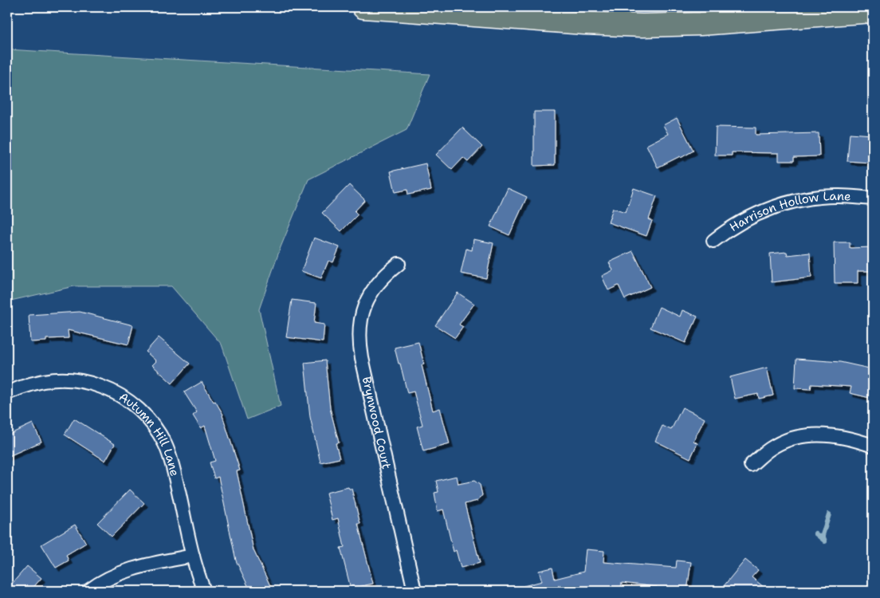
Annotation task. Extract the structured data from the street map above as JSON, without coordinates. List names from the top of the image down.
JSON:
{
  "streets": {
    "street": ["Harrison Hollow Lane", "Brynwood Court", "Autumn Hill Lane"]
  }
}
